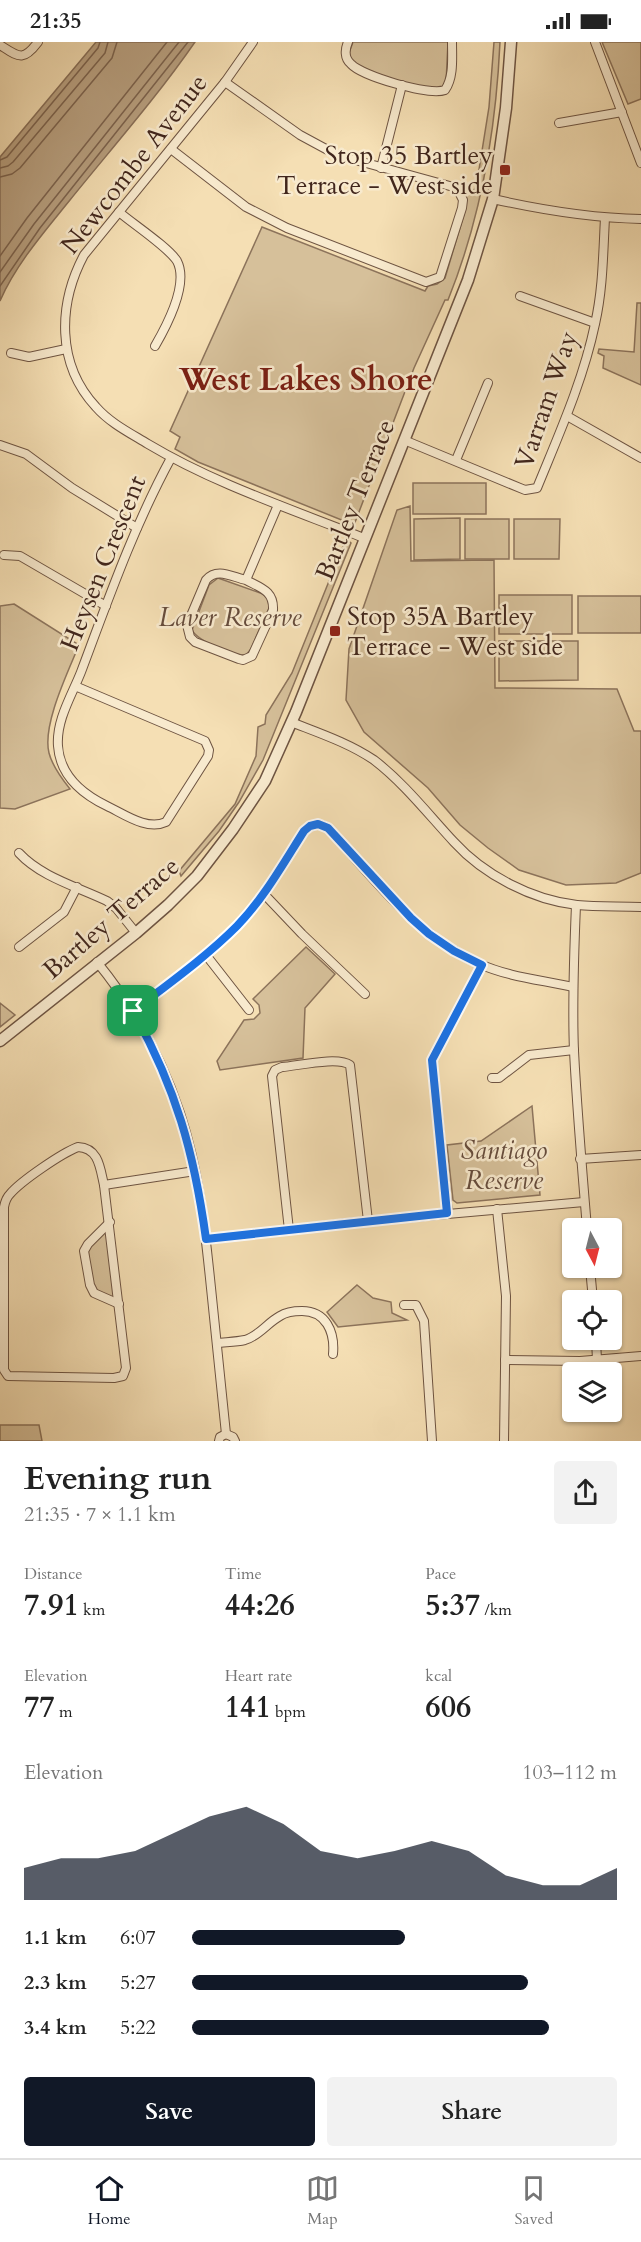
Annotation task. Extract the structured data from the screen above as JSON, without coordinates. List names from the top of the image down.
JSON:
{
  "streets": {
    "street": [
      "Newcombe Avenue",
      "Varram Way",
      "Bartley Terrace",
      "Heysen Crescent"
    ]
  },
  "crossings": [
    ["Newcombe Avenue", "Bartley Terrace"],
    ["Newcombe Avenue", "Heysen Crescent"],
    ["Varram Way", "Bartley Terrace"]
  ],
  "districts": ["West Lakes Shore"],
  "parks": ["Laver Reserve", "Santiago Reserve"],
  "places": {
    "transit": ["Stop 35 Bartley Terrace - West side", "Stop 35A Bartley Terrace - West side"]
  },
  "north": "bottom",
  "page": {
    "status": "21:35",
    "heading": ["Evening run", "21:35 · 7 × 1.1 km"],
    "stats": [
      ["Distance", "7.91 km"],
      ["Time", "44:26"],
      ["Pace", "5:37 /km"],
      ["Elevation", "77 m"],
      ["Heart rate", "141 bpm"],
      ["kcal", "606"]
    ],
    "chart": ["Elevation", "103–112 m"],
    "list": [
      {
        "name": "1.1 km",
        "note": "6:07"
      },
      {
        "name": "2.3 km",
        "note": "5:27"
      },
      {
        "name": "3.4 km",
        "note": "5:22"
      }
    ],
    "buttons": ["Save", "Share"],
    "tabs": ["Home", "Map", "Saved"]
  }
}
